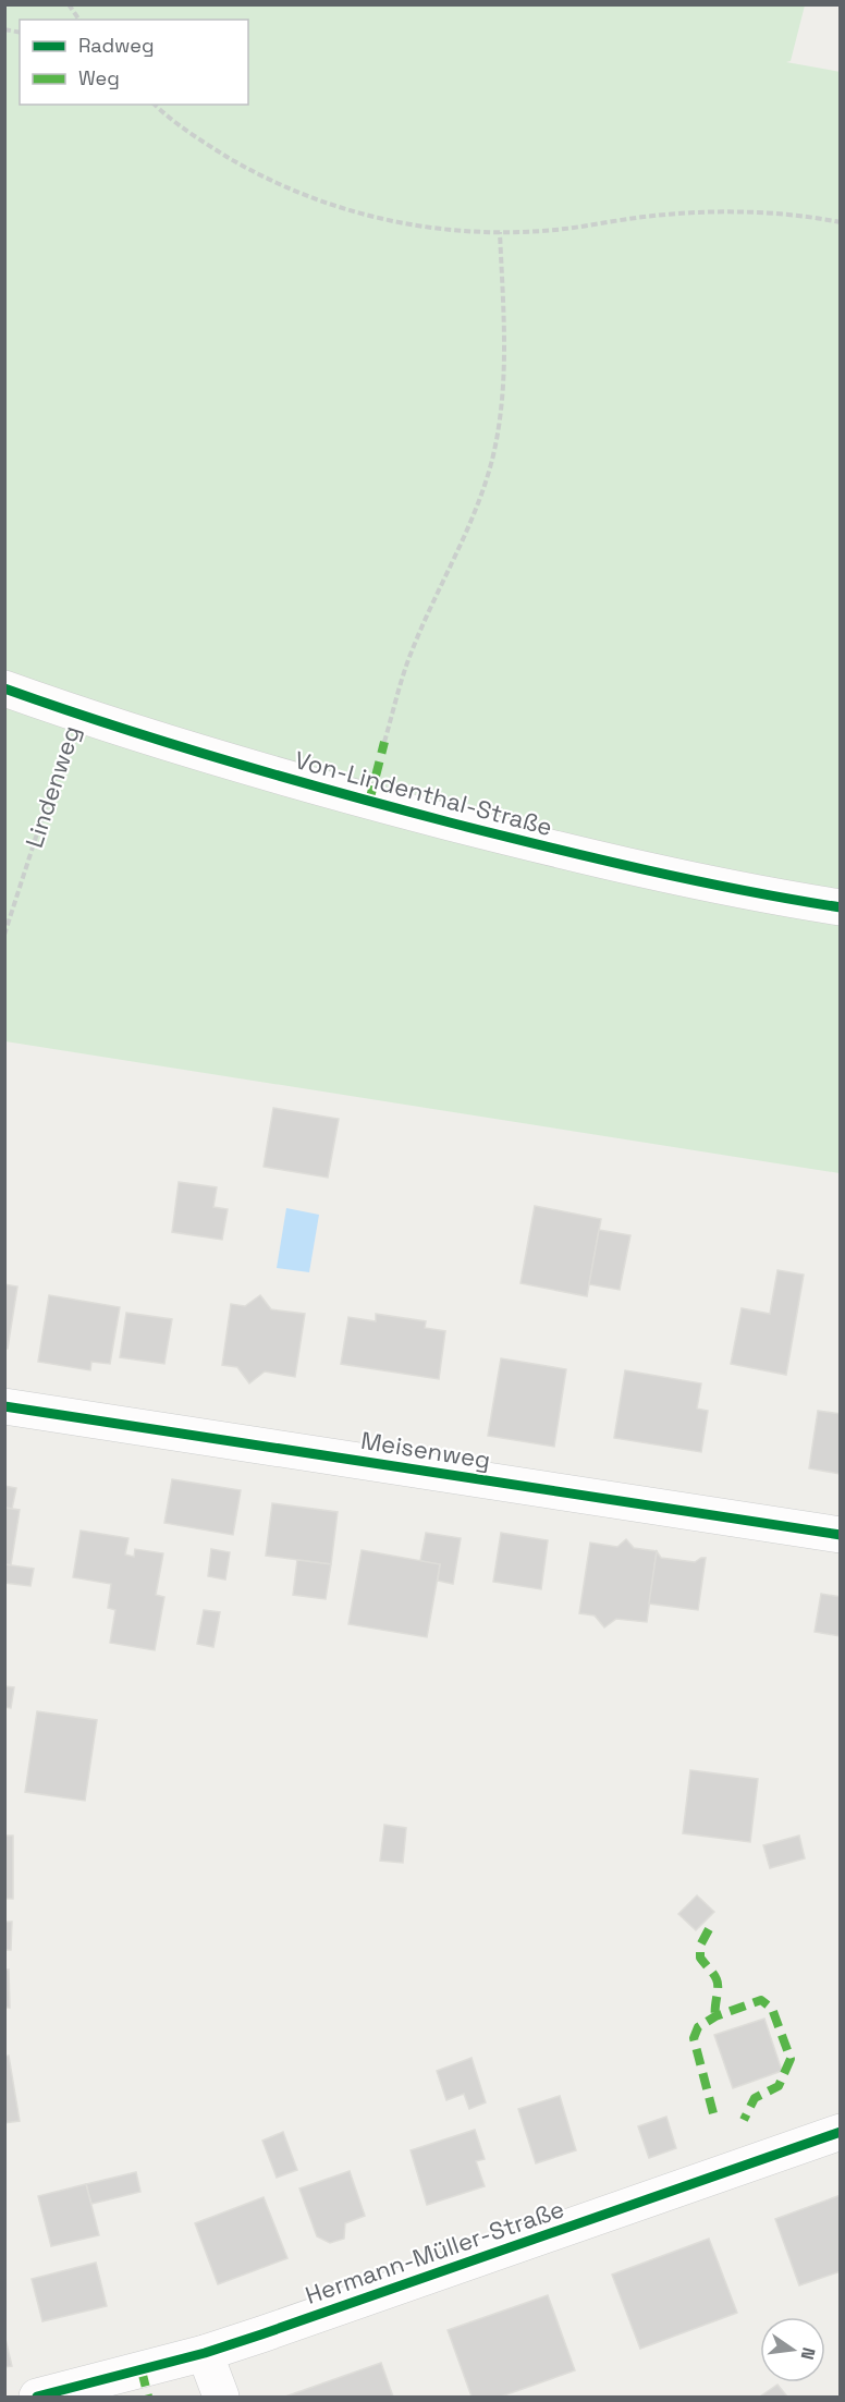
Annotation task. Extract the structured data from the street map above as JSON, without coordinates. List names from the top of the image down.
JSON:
{
  "streets": {
    "street": ["Von-Lindenthal-Straße", "Meisenweg", "Hermann-Müller-Straße"],
    "path": ["Lindenweg"]
  },
  "crossings": [
    ["Lindenweg", "Von-Lindenthal-Straße"]
  ],
  "legend": ["Radweg", "Weg"],
  "north": "right"
}
